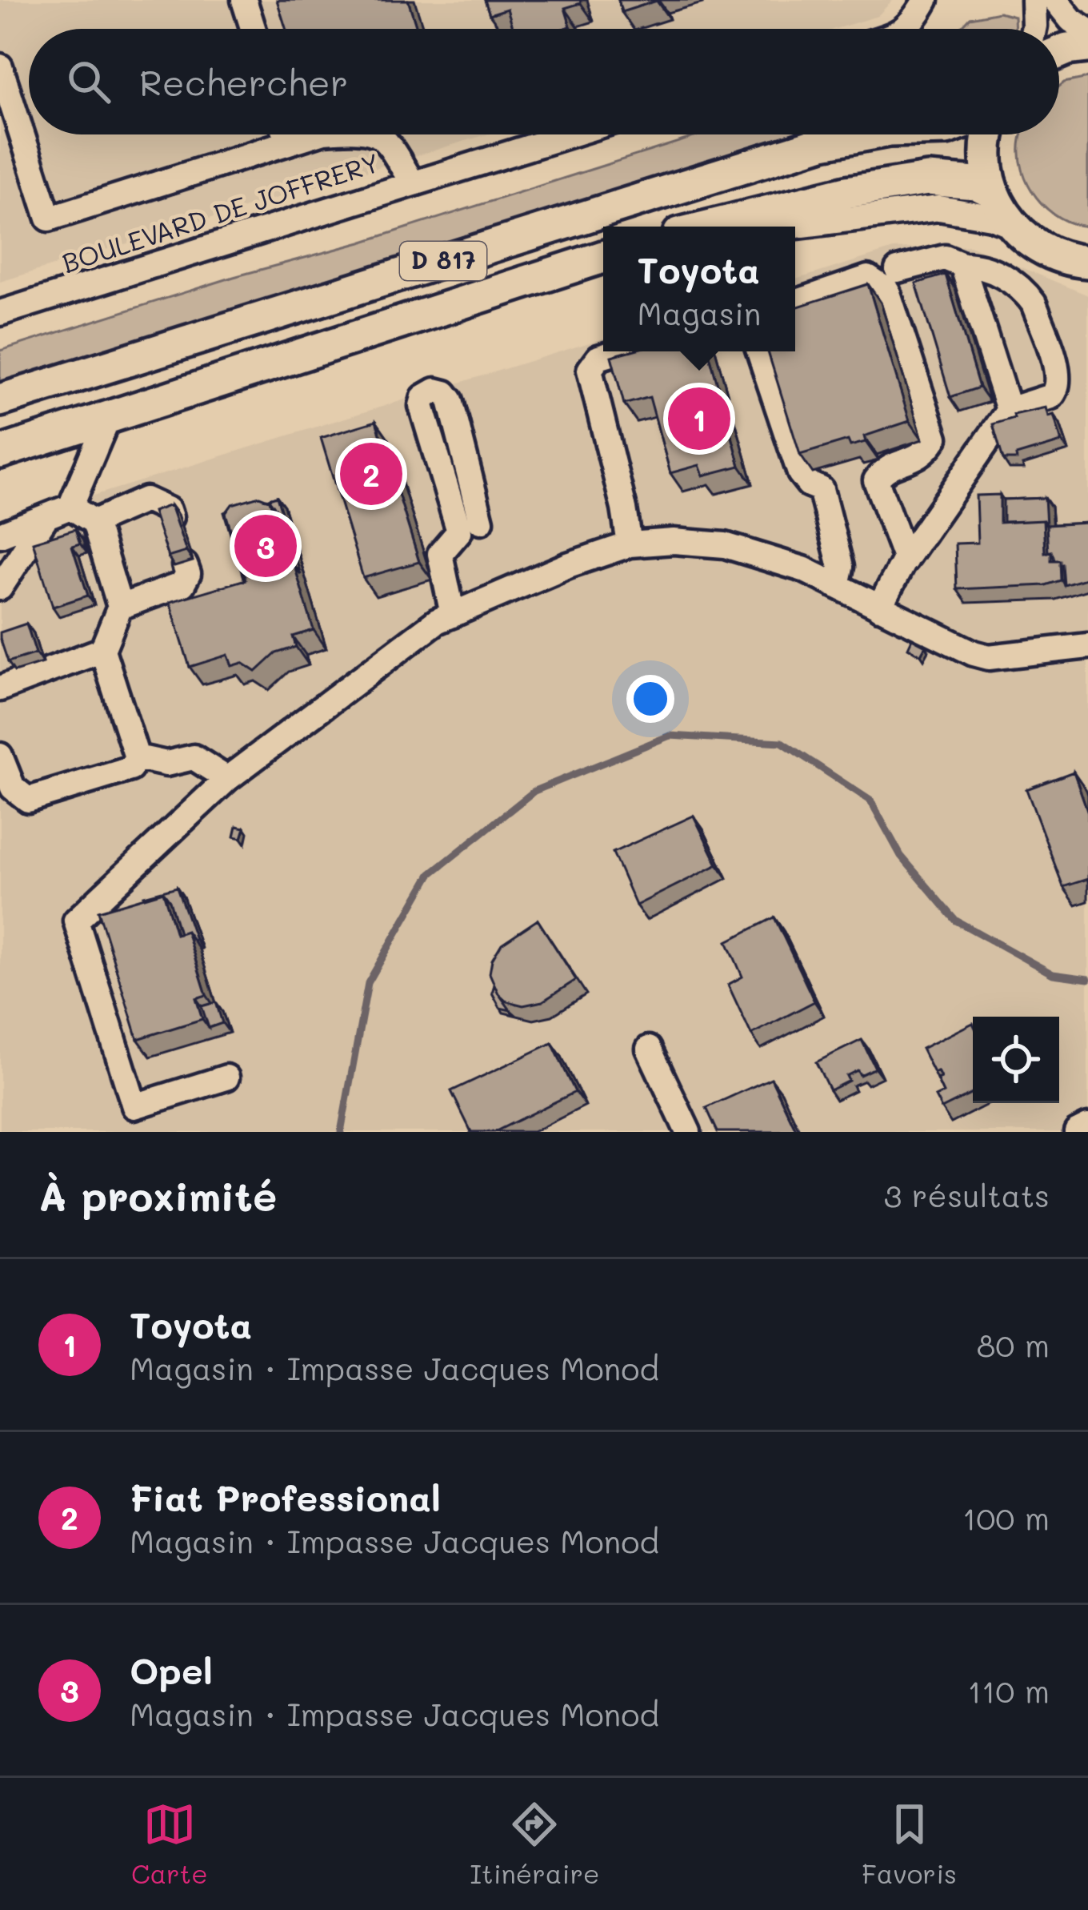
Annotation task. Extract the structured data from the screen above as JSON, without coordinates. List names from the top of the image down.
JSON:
{
  "streets": {
    "main road": ["D 817"],
    "street": ["BOULEVARD DE JOFFRERY"]
  },
  "page": {
    "search": "Rechercher",
    "popup": ["Toyota", "Magasin"],
    "pins": ["1", "2", "3"],
    "heading": ["À proximité", "3 résultats"],
    "list": [
      {
        "mark": "1",
        "name": "Toyota",
        "note": "Magasin · Impasse Jacques Monod",
        "value": "80 m"
      },
      {
        "mark": "2",
        "name": "Fiat Professional",
        "note": "Magasin · Impasse Jacques Monod",
        "value": "100 m"
      },
      {
        "mark": "3",
        "name": "Opel",
        "note": "Magasin · Impasse Jacques Monod",
        "value": "110 m"
      }
    ],
    "nav": ["Carte", "Itinéraire", "Favoris"]
  }
}
